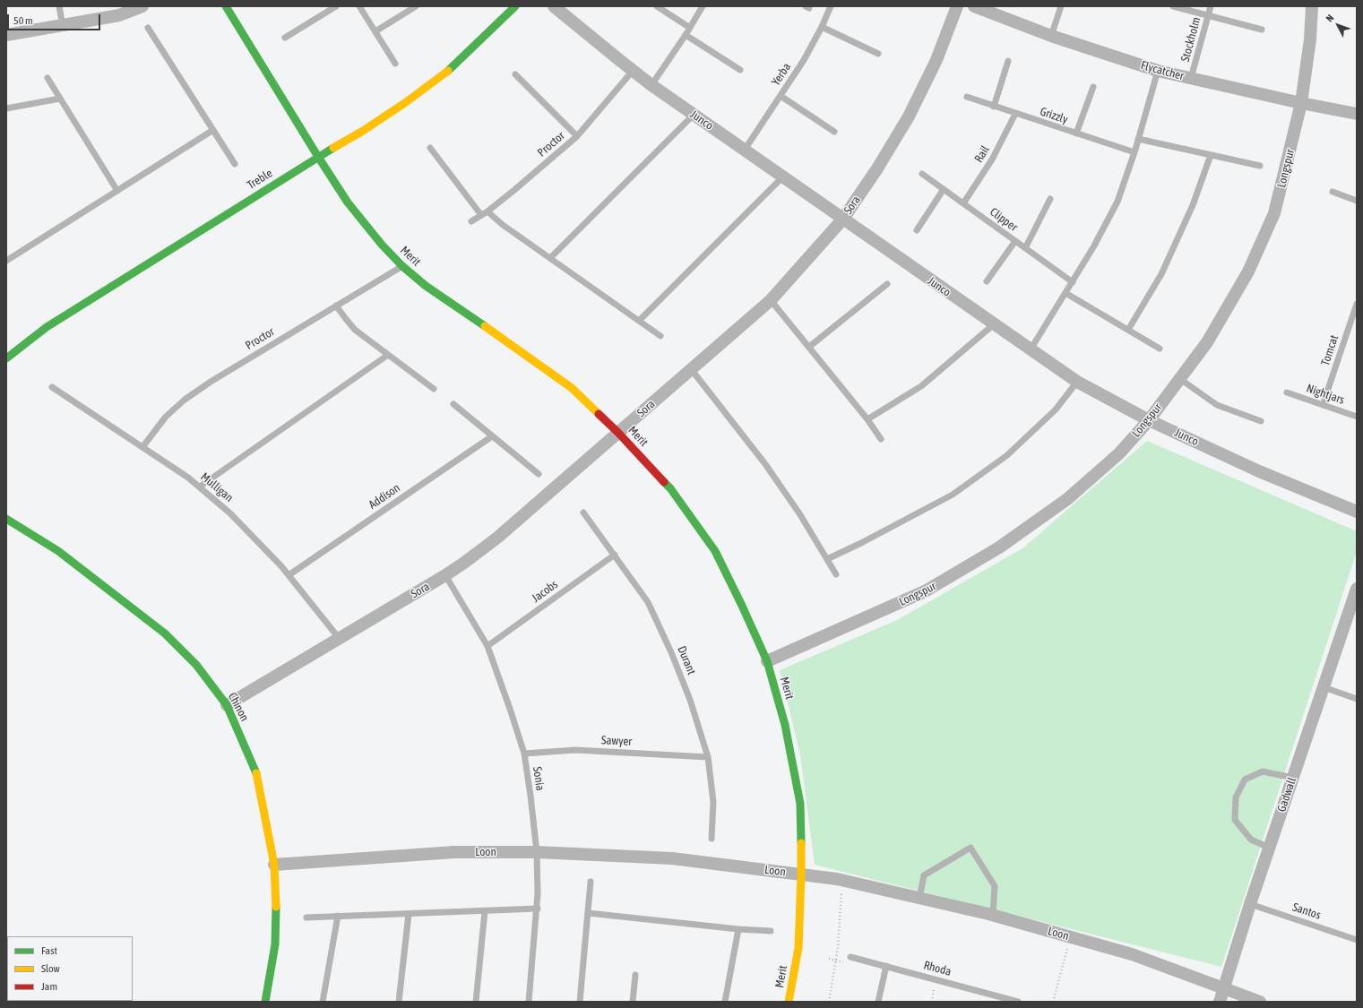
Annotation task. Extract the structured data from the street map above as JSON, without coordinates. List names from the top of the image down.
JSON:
{
  "streets": {
    "street": [
      "Flycatcher",
      "Junco",
      "Longspur",
      "Treble",
      "Sora",
      "Merit",
      "Chinon",
      "Gadwall",
      "Loon"
    ],
    "lane": [
      "Stockholm",
      "Yerba",
      "Grizzly",
      "Proctor",
      "Rail",
      "Clipper",
      "Tomcat",
      "Nightjars",
      "Mulligan",
      "Addison",
      "Jacobs",
      "Durant",
      "Sawyer",
      "Sonia",
      "Santos",
      "Rhoda"
    ]
  },
  "crossings": [
    ["Stockholm", "Flycatcher"],
    ["Flycatcher", "Longspur"],
    ["Yerba", "Junco"],
    ["Grizzly", "Rail"],
    ["Junco", "Proctor"],
    ["Junco", "Longspur"],
    ["Junco", "Sora"],
    ["Proctor", "Merit"],
    ["Proctor", "Mulligan"],
    ["Rail", "Clipper"],
    ["Longspur", "Merit"],
    ["Treble", "Merit"],
    ["Sora", "Merit"],
    ["Sora", "Mulligan"],
    ["Sora", "Chinon"],
    ["Sora", "Sonia"],
    ["Merit", "Loon"],
    ["Tomcat", "Nightjars"],
    ["Mulligan", "Addison"],
    ["Jacobs", "Durant"],
    ["Jacobs", "Sonia"],
    ["Durant", "Sawyer"],
    ["Chinon", "Loon"],
    ["Sawyer", "Sonia"],
    ["Sonia", "Loon"],
    ["Gadwall", "Loon"],
    ["Gadwall", "Santos"]
  ],
  "legend": ["Fast", "Slow", "Jam"],
  "scale_bar": "50 m",
  "north": "top left"
}
